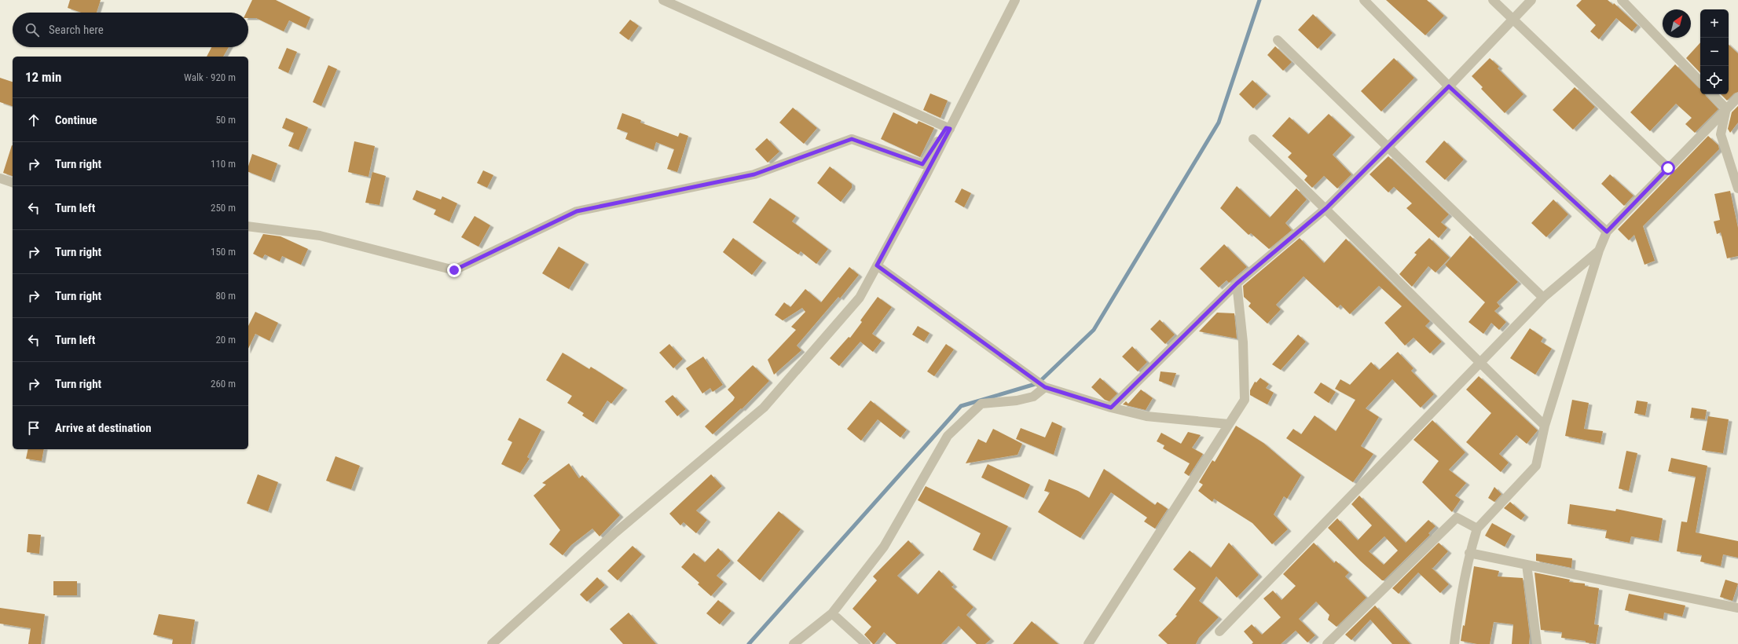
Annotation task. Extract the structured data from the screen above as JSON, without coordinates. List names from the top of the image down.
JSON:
{
  "north": "top right",
  "page": {
    "map_buttons": ["+", "−"],
    "search": "Search here",
    "heading": ["12 min", "Walk · 920 m"],
    "list": [
      ["Continue", "50 m"],
      ["Turn right", "110 m"],
      ["Turn left", "250 m"],
      ["Turn right", "150 m"],
      ["Turn right", "80 m"],
      ["Turn left", "20 m"],
      ["Turn right", "260 m"],
      "Arrive at destination"
    ]
  }
}
